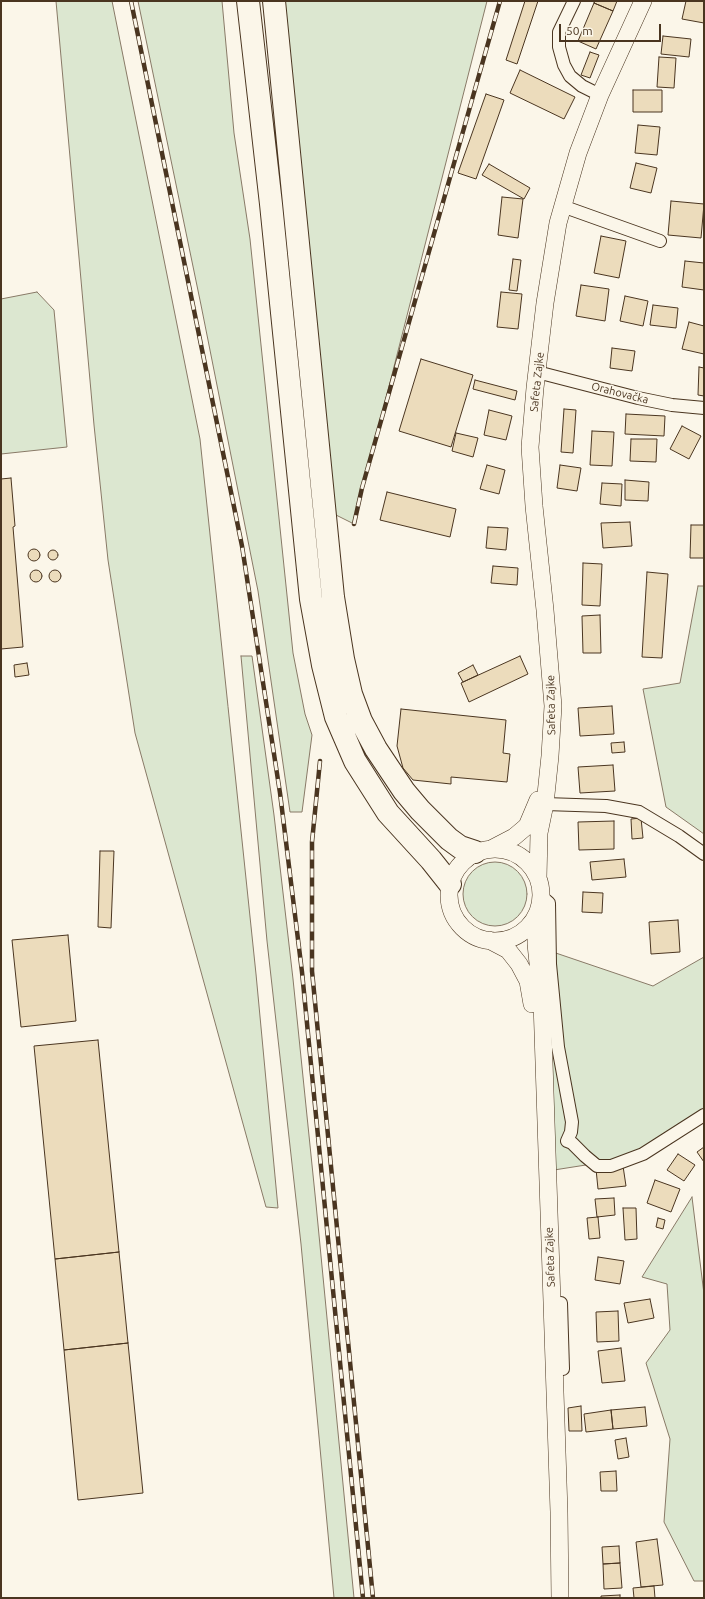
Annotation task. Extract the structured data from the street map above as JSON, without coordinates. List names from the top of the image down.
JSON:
{
  "streets": {
    "main road": ["Safeta Zajke"],
    "street": ["Orahovačka"]
  },
  "crossings": [
    ["Safeta Zajke", "Orahovačka"]
  ],
  "scale_bar": "50 m"
}
